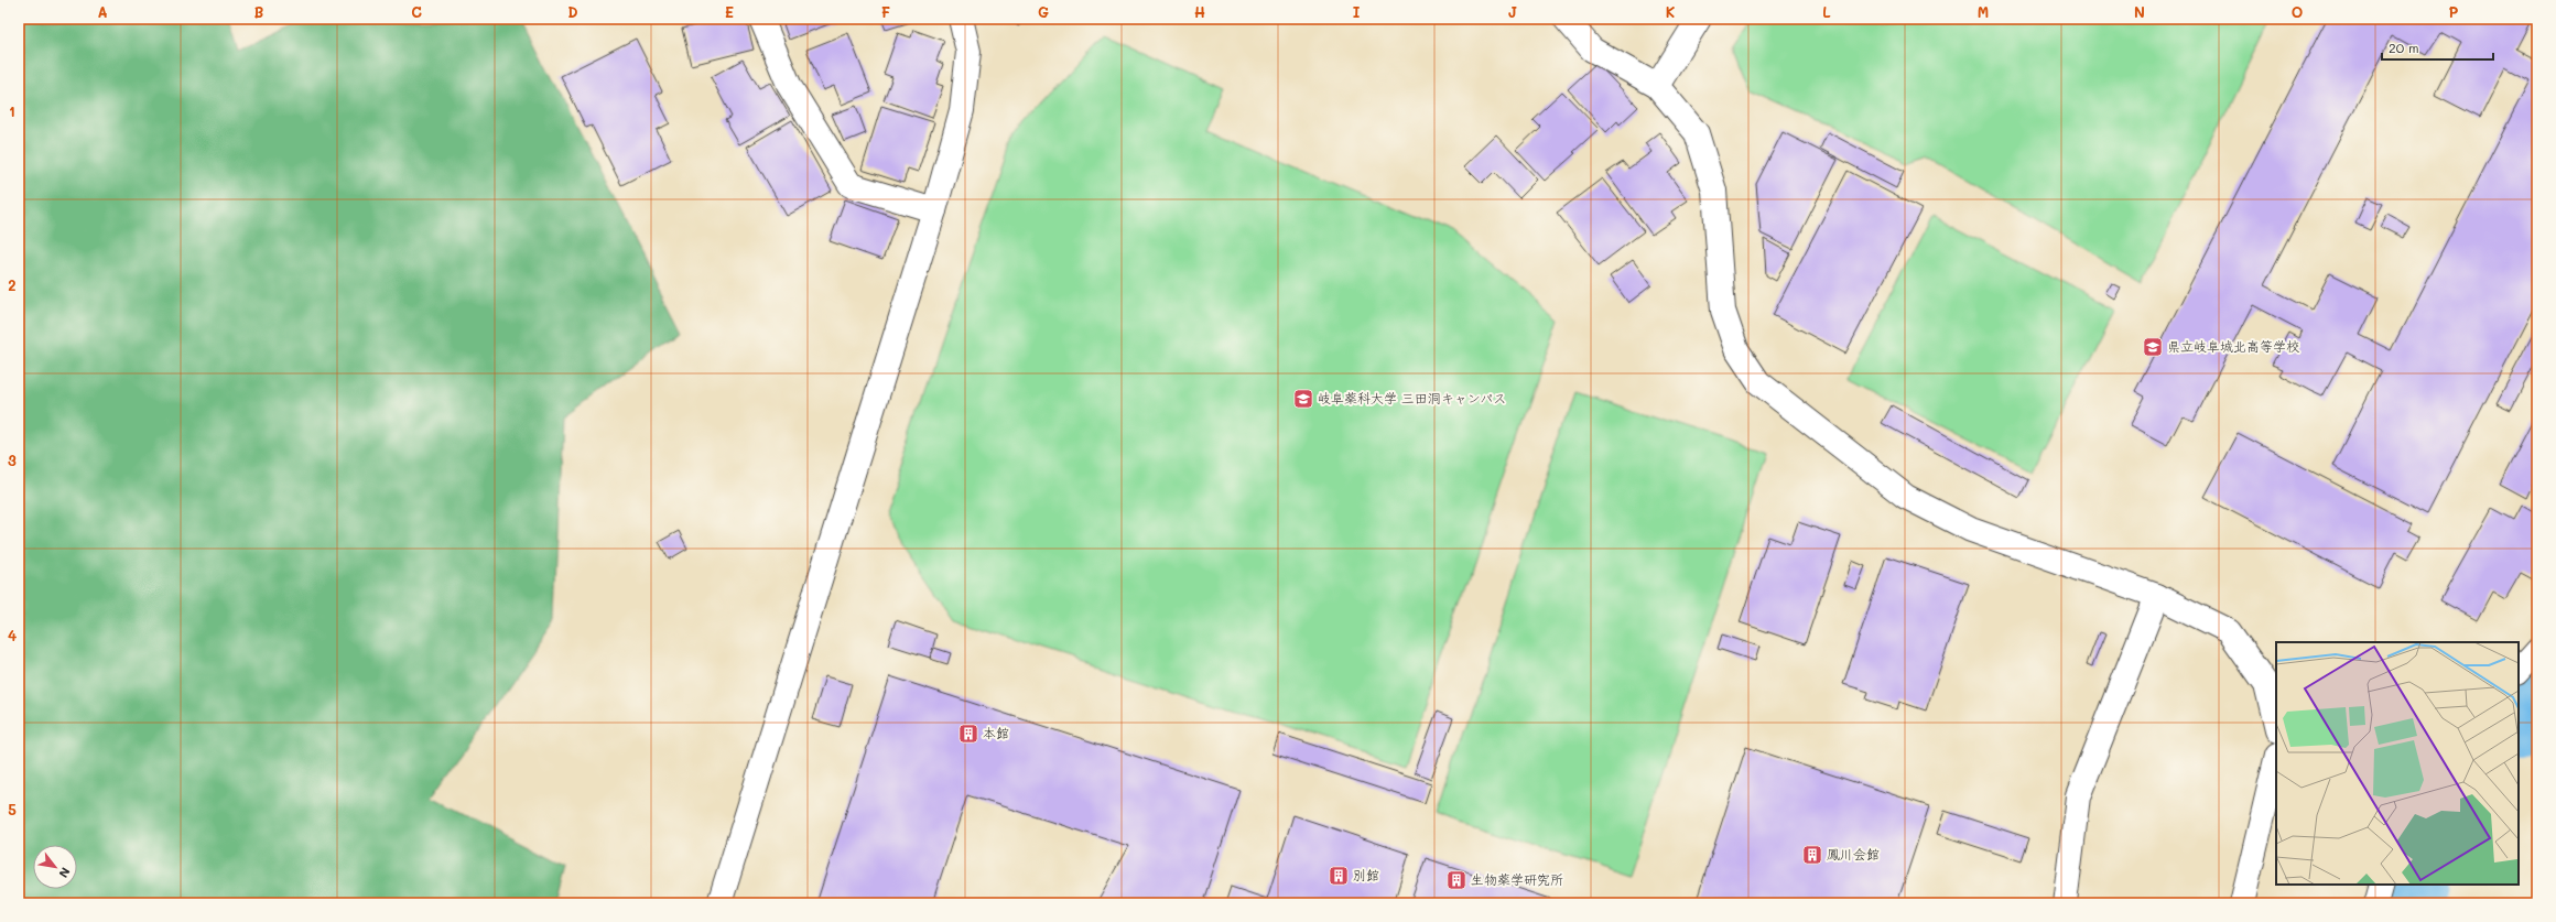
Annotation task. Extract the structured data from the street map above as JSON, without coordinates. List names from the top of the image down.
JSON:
{
  "places": {
    "school or university": ["県立岐阜城北高等学校", "岐阜薬科大学 三田洞キャンパス"],
    "building": [
      "本館",
      "鳳川会館",
      "別館",
      "生物薬学研究所"
    ]
  },
  "scale_bar": "20 m",
  "north": "bottom right",
  "grid": {
    "columns": [
      "A",
      "B",
      "C",
      "D",
      "E",
      "F",
      "G",
      "H",
      "I",
      "J",
      "K",
      "L",
      "M",
      "N",
      "O",
      "P"
    ],
    "rows": [
      "1",
      "2",
      "3",
      "4",
      "5"
    ]
  }
}
